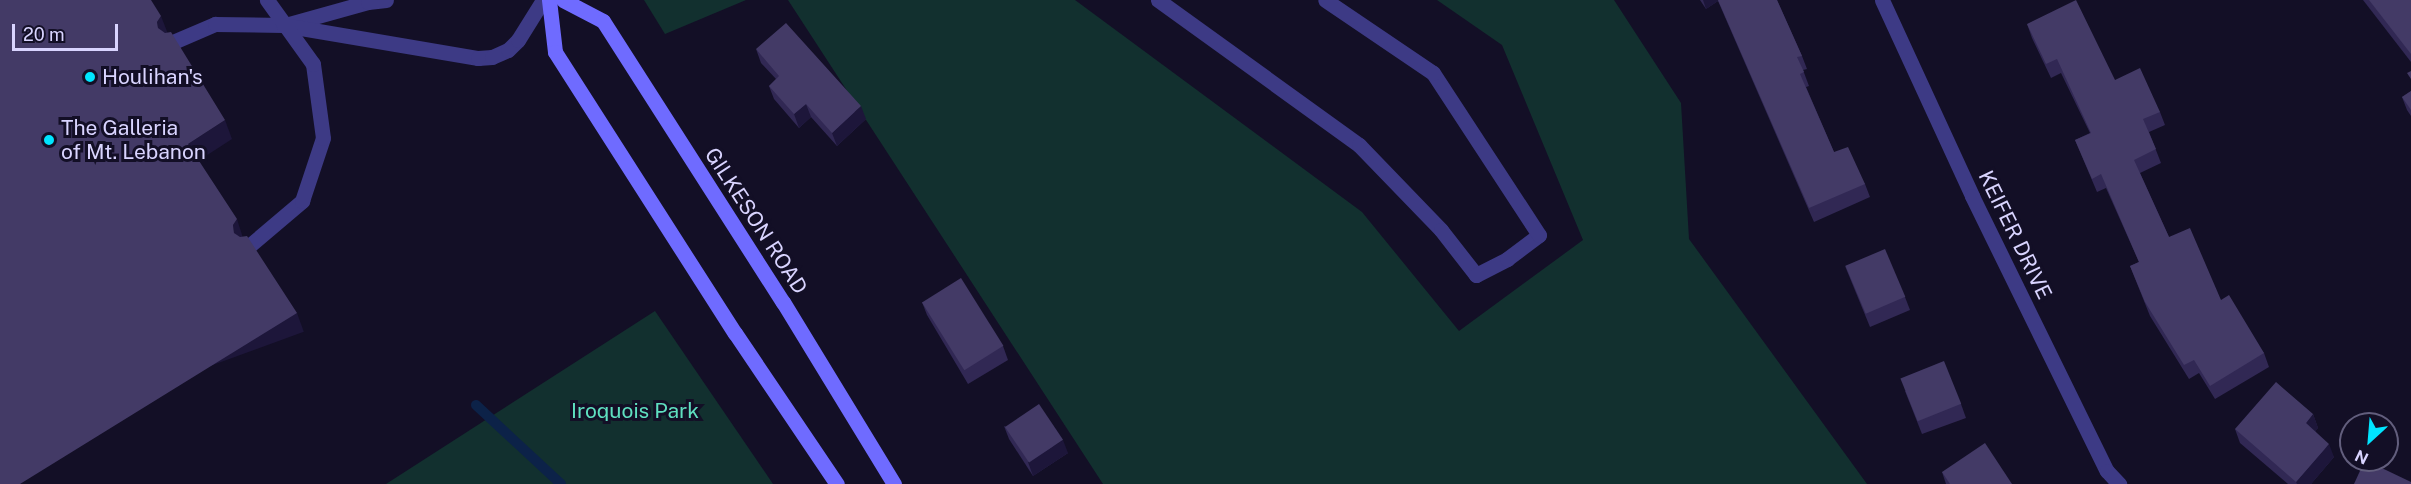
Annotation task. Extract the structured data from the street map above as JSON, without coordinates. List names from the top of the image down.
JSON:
{
  "streets": {
    "street": ["GILKESON ROAD", "KEIFER DRIVE"]
  },
  "parks": ["Iroquois Park"],
  "places": ["Houlihan's", "The Galleria of Mt. Lebanon"],
  "scale_bar": "20 m",
  "north": "bottom left"
}
